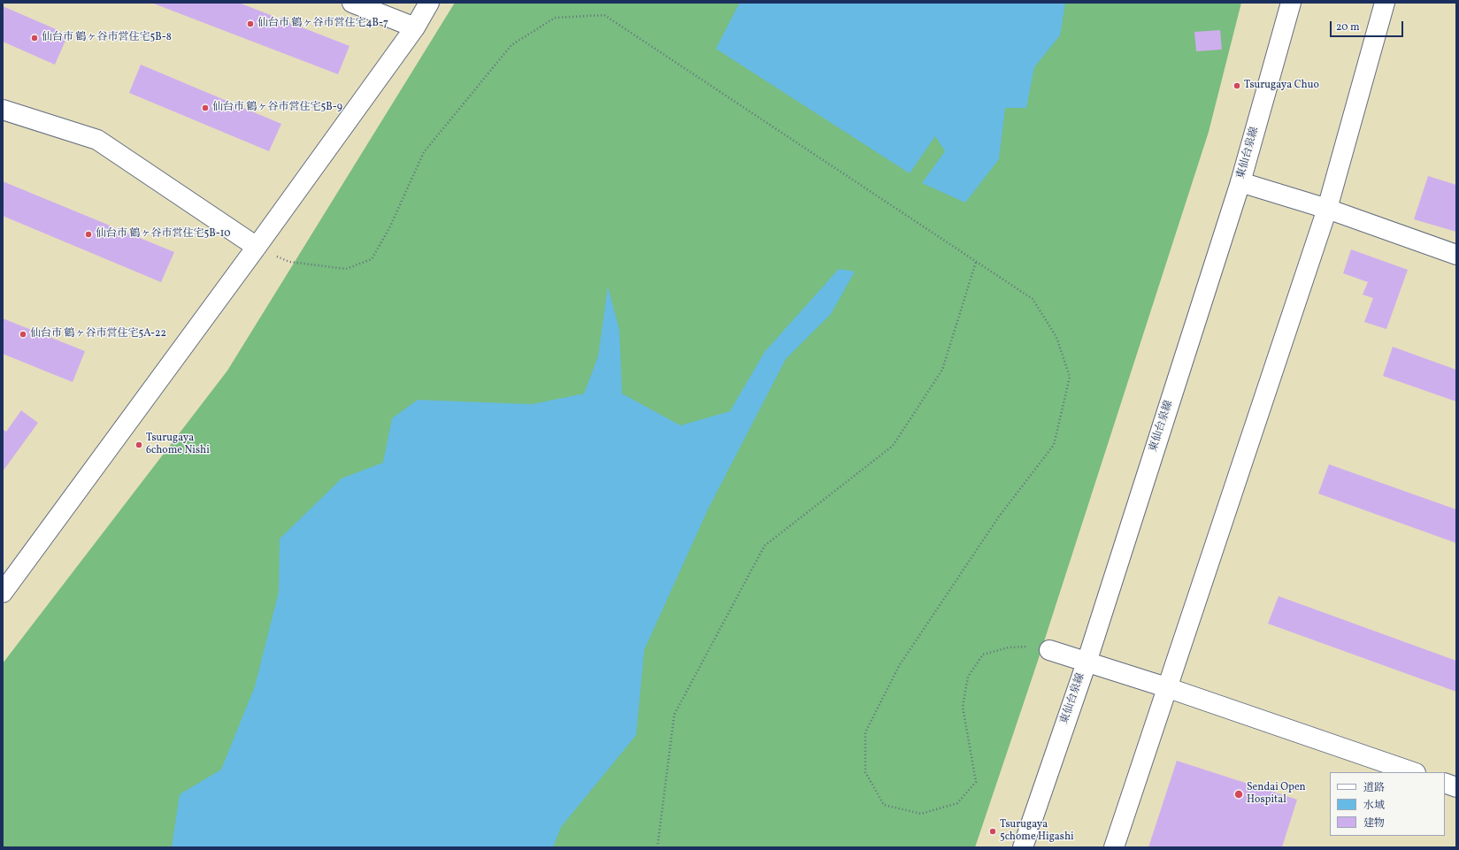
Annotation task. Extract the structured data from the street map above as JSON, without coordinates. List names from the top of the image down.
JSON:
{
  "streets": {
    "street": ["東仙台泉線"]
  },
  "places": [
    "仙台市 鶴ヶ谷市営住宅4B-7",
    "仙台市 鶴ヶ谷市営住宅5B-8",
    "Tsurugaya Chuo",
    "仙台市 鶴ヶ谷市営住宅5B-9",
    "仙台市 鶴ヶ谷市営住宅5B-10",
    "仙台市 鶴ヶ谷市営住宅5A-22",
    "Tsurugaya 6chome Nishi",
    "Sendai Open Hospital",
    "Tsurugaya 5chome Higashi"
  ],
  "legend": ["道路", "水域", "建物"],
  "scale_bar": "20 m"
}
